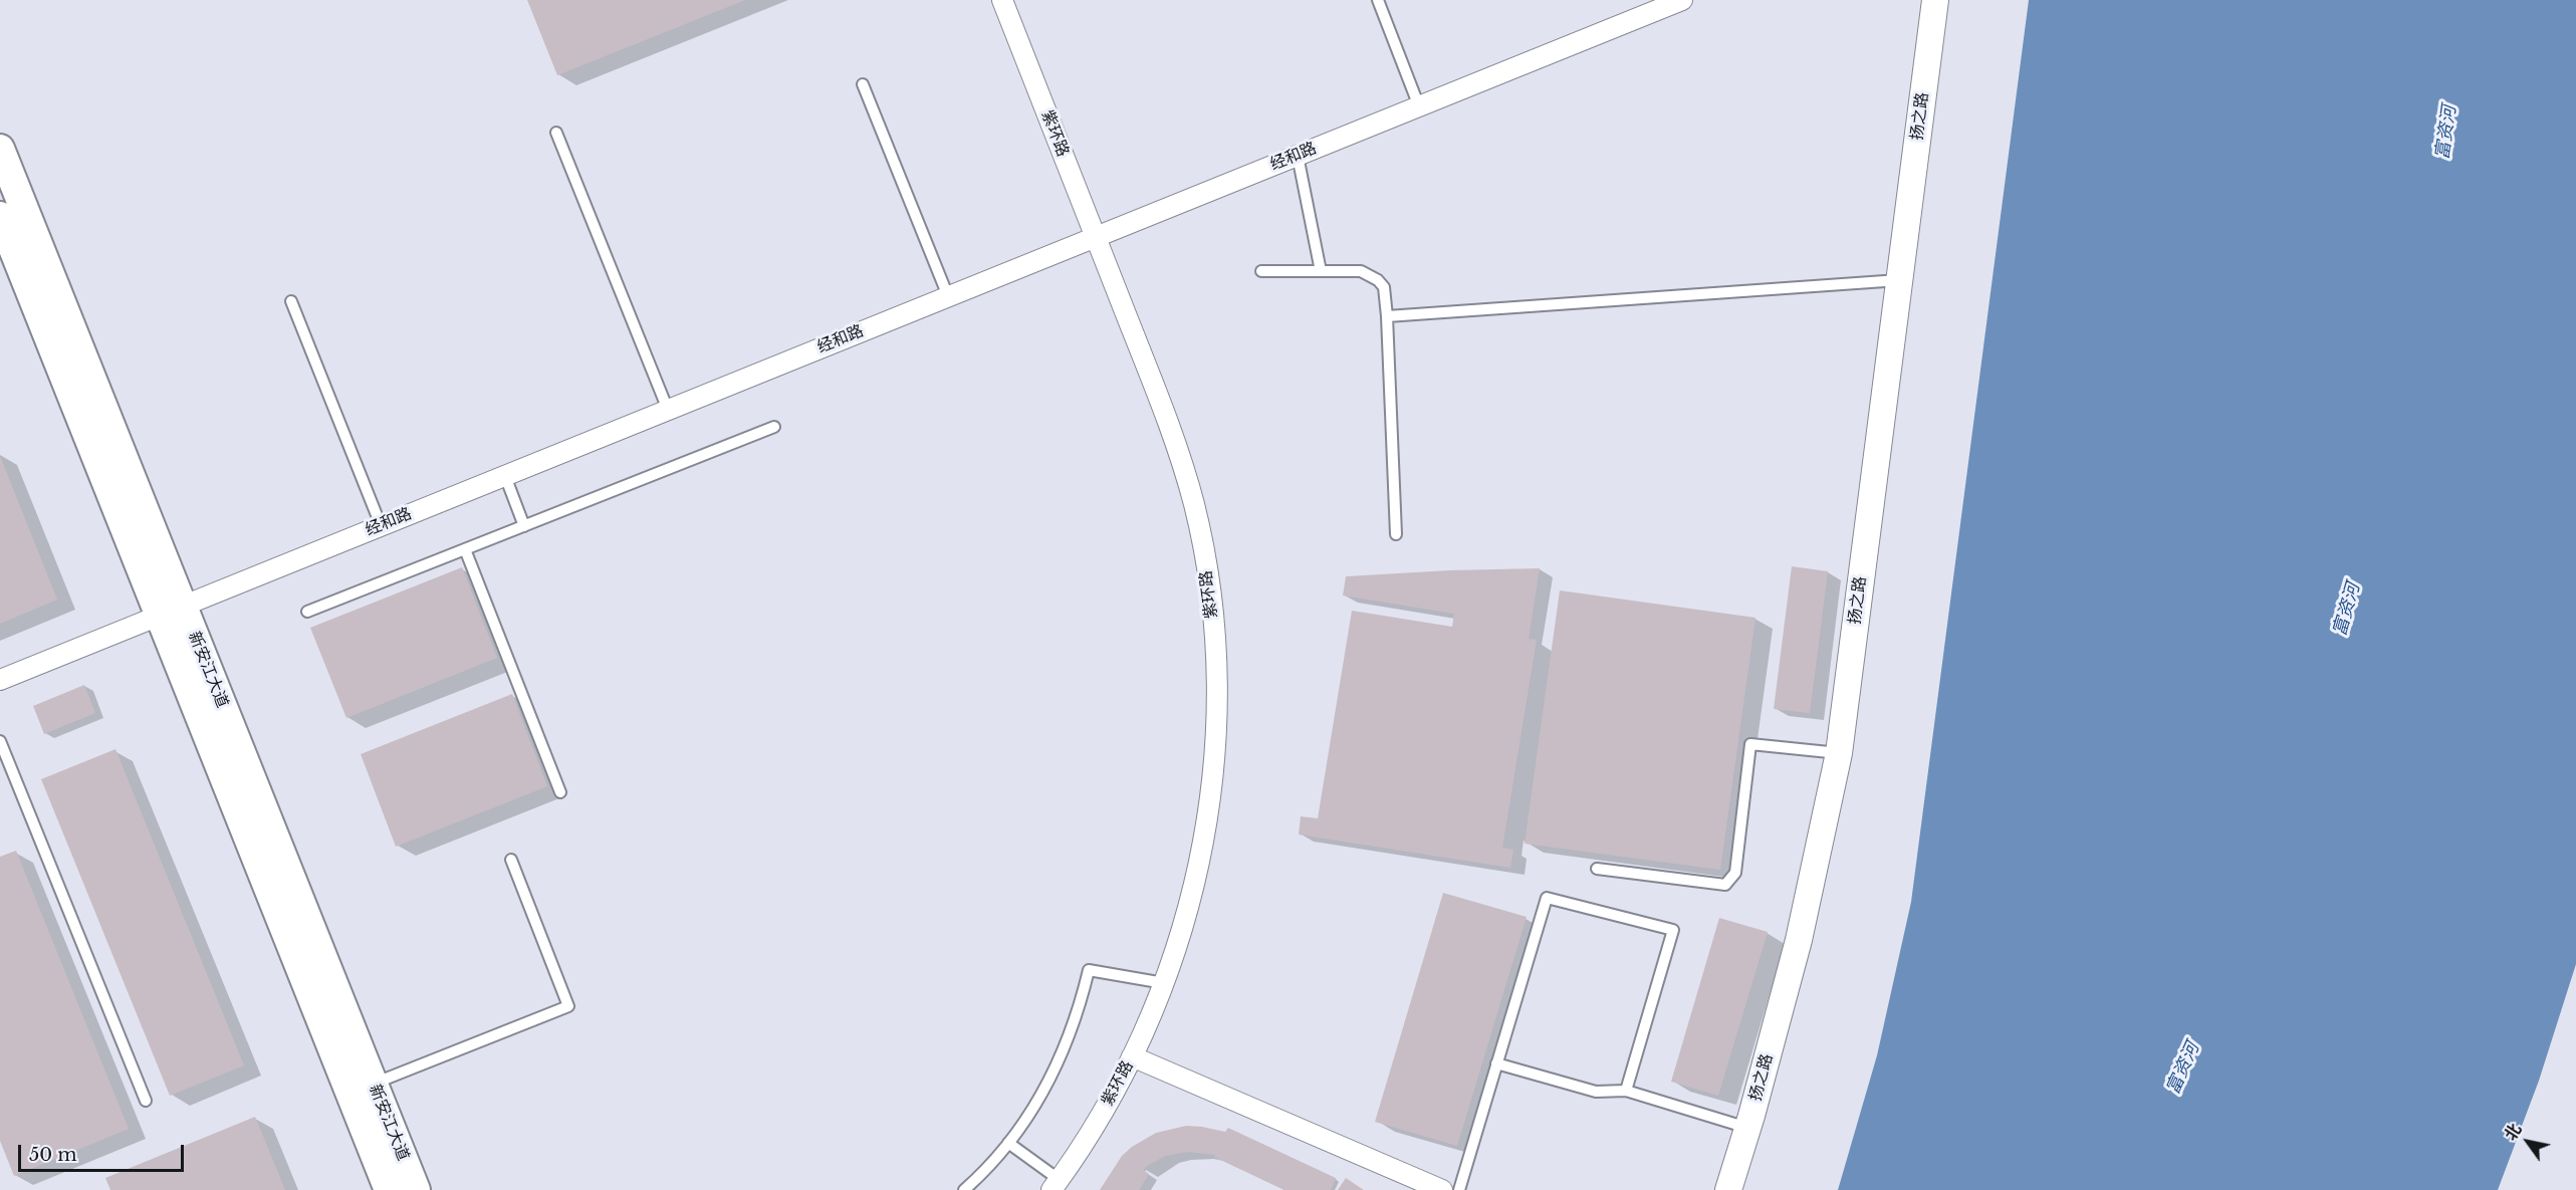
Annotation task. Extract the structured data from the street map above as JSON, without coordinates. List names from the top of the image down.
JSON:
{
  "streets": {
    "main road": ["新安江大道"],
    "street": ["扬之路", "紫环路", "经和路"]
  },
  "crossings": [
    ["紫环路", "经和路"],
    ["经和路", "新安江大道"]
  ],
  "water": ["富资河"],
  "scale_bar": "50 m",
  "north": "top left"
}
